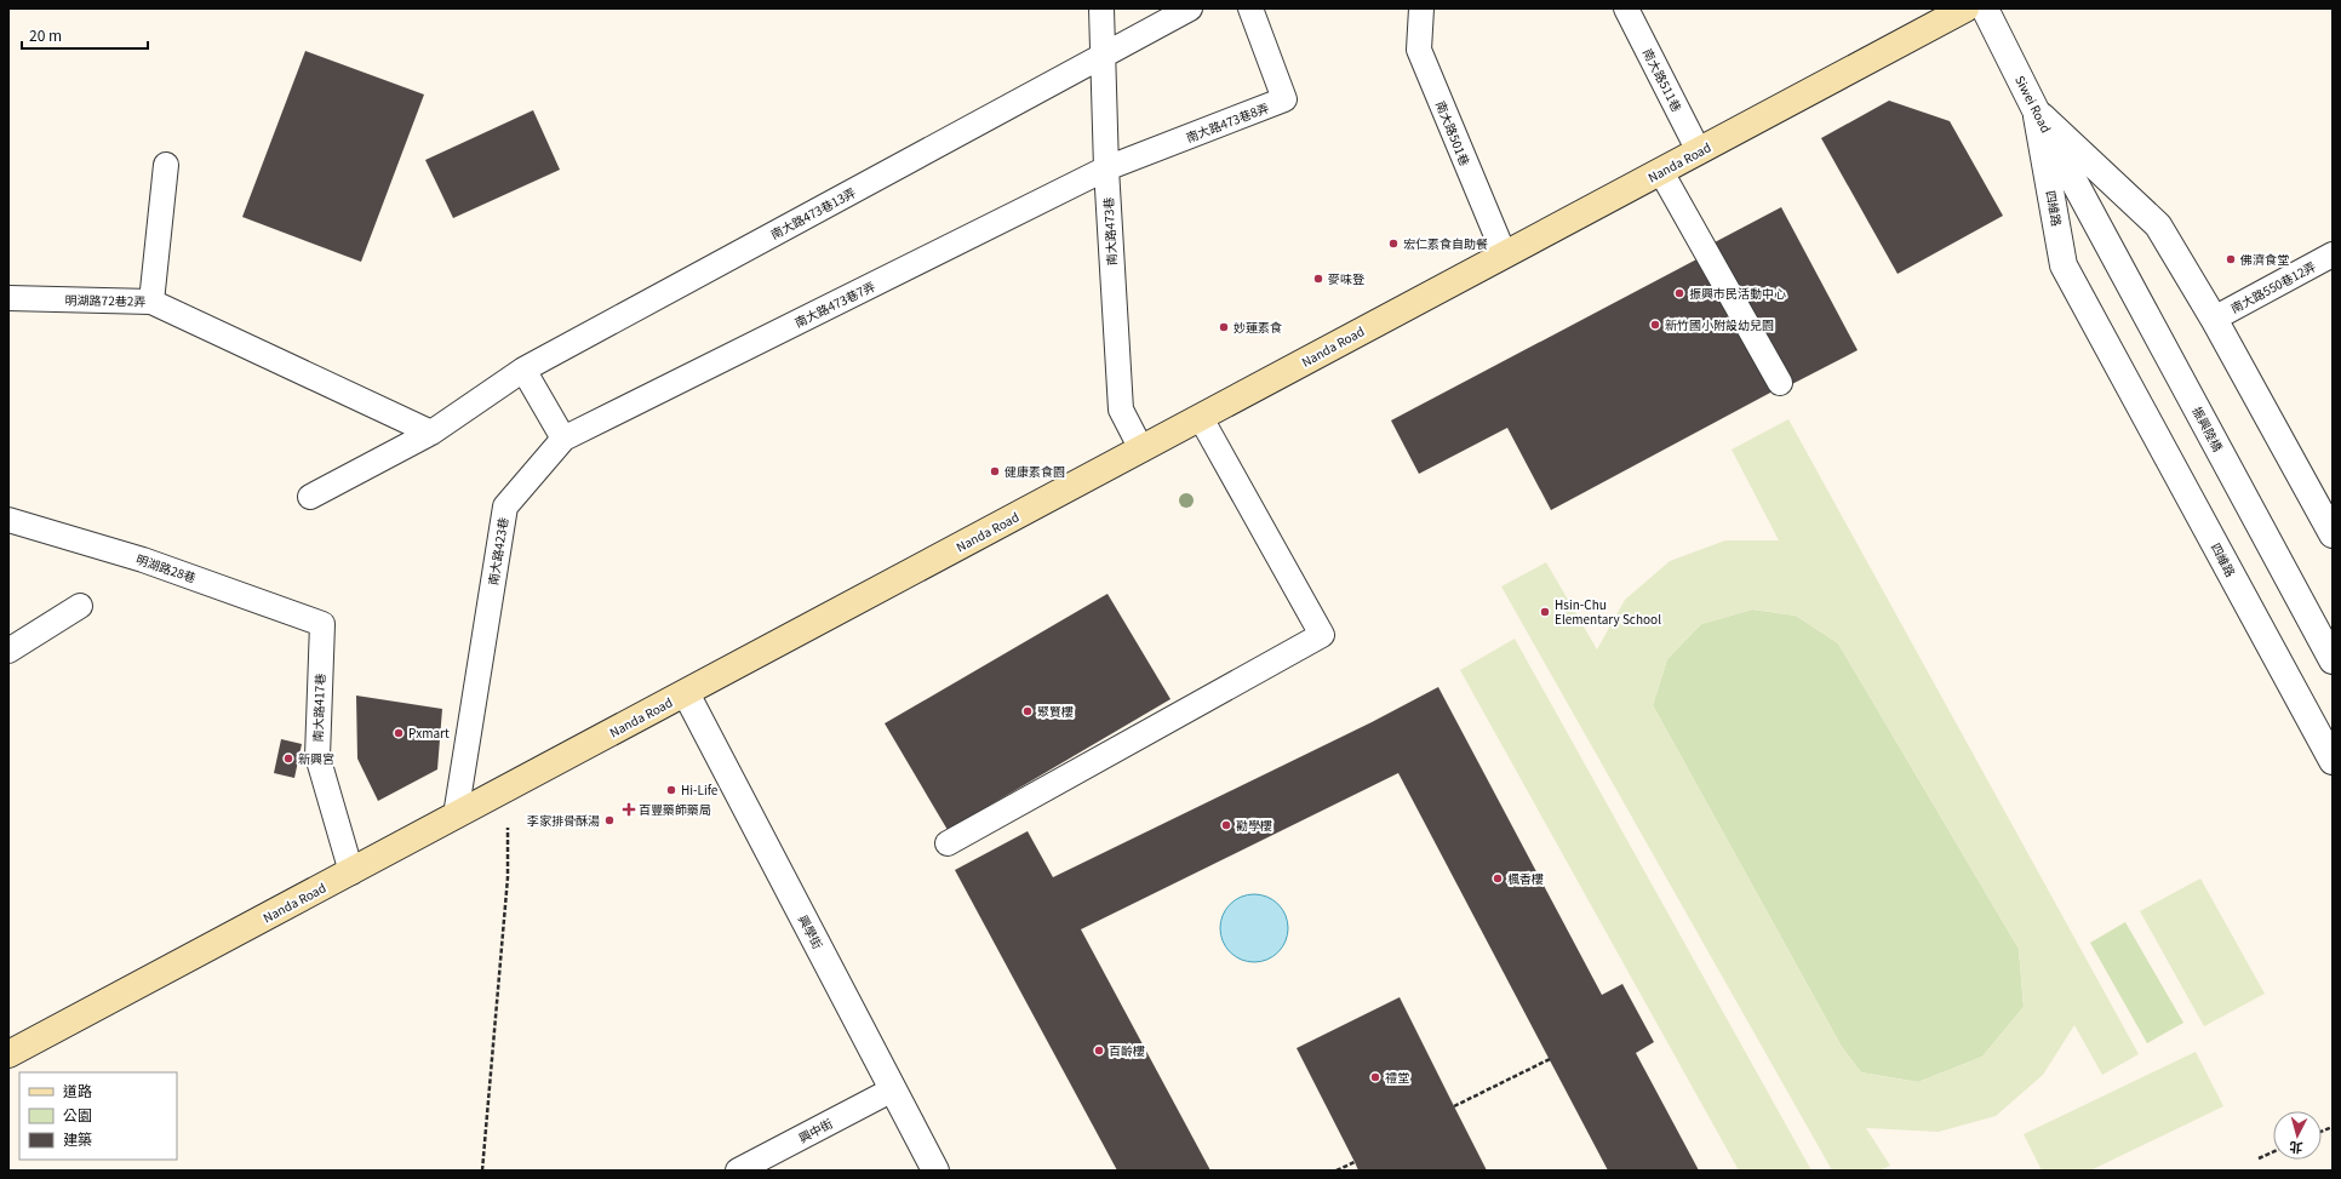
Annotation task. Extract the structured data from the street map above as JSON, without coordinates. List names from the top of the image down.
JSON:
{
  "streets": {
    "main road": ["Nanda Road"],
    "street": [
      "Siwei Road",
      "四維路",
      "振興陸橋",
      "興學街"
    ],
    "lane": [
      "南大路511巷",
      "南大路473巷8弄",
      "南大路501巷",
      "南大路473巷13弄",
      "南大路473巷",
      "南大路550巷12弄",
      "明湖路72巷2弄",
      "南大路473巷7弄",
      "南大路423巷",
      "明湖路28巷",
      "南大路417巷",
      "興中街"
    ]
  },
  "crossings": [
    ["南大路511巷", "Nanda Road"],
    ["Siwei Road", "四維路"],
    ["Siwei Road", "振興陸橋"],
    ["南大路473巷8弄", "南大路473巷"],
    ["南大路473巷8弄", "南大路473巷7弄"],
    ["南大路501巷", "Nanda Road"],
    ["Nanda Road", "南大路473巷"],
    ["Nanda Road", "南大路423巷"],
    ["Nanda Road", "南大路417巷"],
    ["Nanda Road", "興學街"],
    ["南大路473巷13弄", "南大路473巷"],
    ["南大路473巷", "南大路473巷7弄"],
    ["南大路473巷7弄", "南大路423巷"],
    ["明湖路28巷", "南大路417巷"],
    ["興學街", "興中街"]
  ],
  "places": {
    "other": [
      "宏仁素食自助餐",
      "佛濟食堂",
      "麥味登",
      "振興市民活動中心",
      "新竹國小附設幼兒園",
      "妙蓮素食",
      "健康素食園",
      "Hsin-Chu Elementary School",
      "聚賢樓",
      "Pxmart",
      "新興宮",
      "Hi-Life",
      "李家排骨酥湯",
      "勸學樓",
      "楓香樓",
      "百齡樓",
      "禮堂"
    ],
    "health": ["百豐藥師藥局"]
  },
  "legend": ["道路", "公園", "建築"],
  "scale_bar": "20 m",
  "north": "bottom"
}
